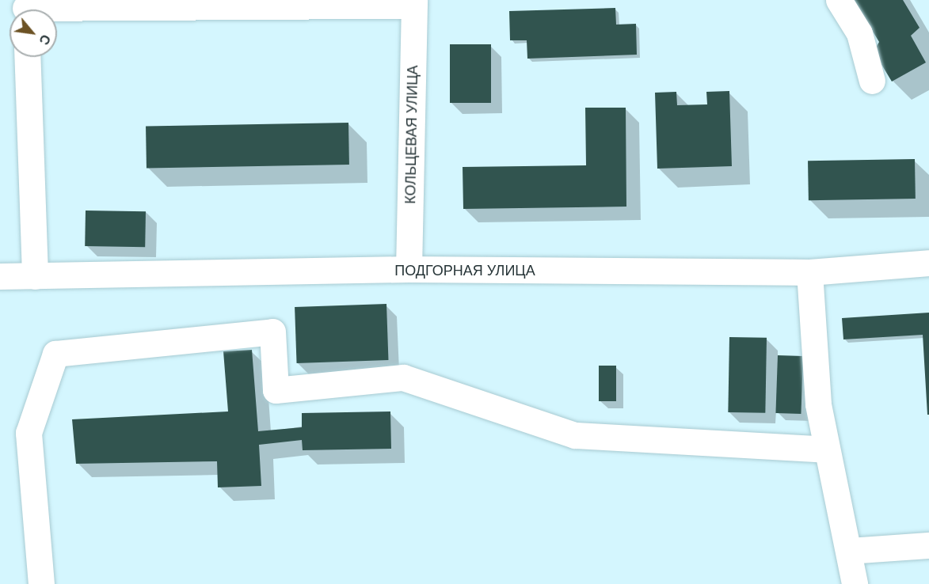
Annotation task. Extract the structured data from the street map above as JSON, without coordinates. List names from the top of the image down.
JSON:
{
  "streets": {
    "street": ["КОЛЬЦЕВАЯ УЛИЦА", "ПОДГОРНАЯ УЛИЦА"]
  },
  "crossings": [
    ["КОЛЬЦЕВАЯ УЛИЦА", "ПОДГОРНАЯ УЛИЦА"]
  ],
  "north": "bottom right"
}
